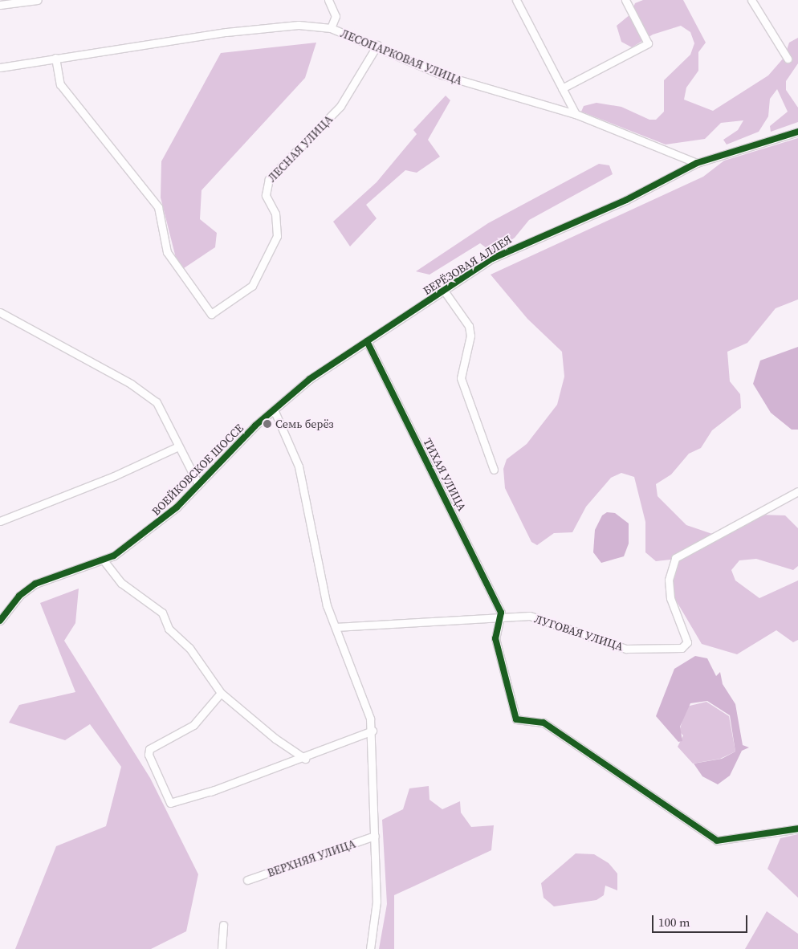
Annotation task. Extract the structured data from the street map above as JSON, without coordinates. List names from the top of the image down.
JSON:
{
  "streets": {
    "street": [
      "ЛЕСОПАРКОВАЯ УЛИЦА",
      "ЛЕСНАЯ УЛИЦА",
      "БЕРЁЗОВАЯ АЛЛЕЯ",
      "ВОЕЙКОВСКОЕ ШОССЕ",
      "ТИХАЯ УЛИЦА",
      "ЛУГОВАЯ УЛИЦА",
      "ВЕРХНЯЯ УЛИЦА"
    ]
  },
  "crossings": [
    ["ЛЕСОПАРКОВАЯ УЛИЦА", "ЛЕСНАЯ УЛИЦА"],
    ["ЛЕСОПАРКОВАЯ УЛИЦА", "БЕРЁЗОВАЯ АЛЛЕЯ"],
    ["БЕРЁЗОВАЯ АЛЛЕЯ", "ВОЕЙКОВСКОЕ ШОССЕ"],
    ["БЕРЁЗОВАЯ АЛЛЕЯ", "ТИХАЯ УЛИЦА"],
    ["ТИХАЯ УЛИЦА", "ЛУГОВАЯ УЛИЦА"]
  ],
  "places": ["Семь берёз"],
  "scale_bar": "100 m"
}
